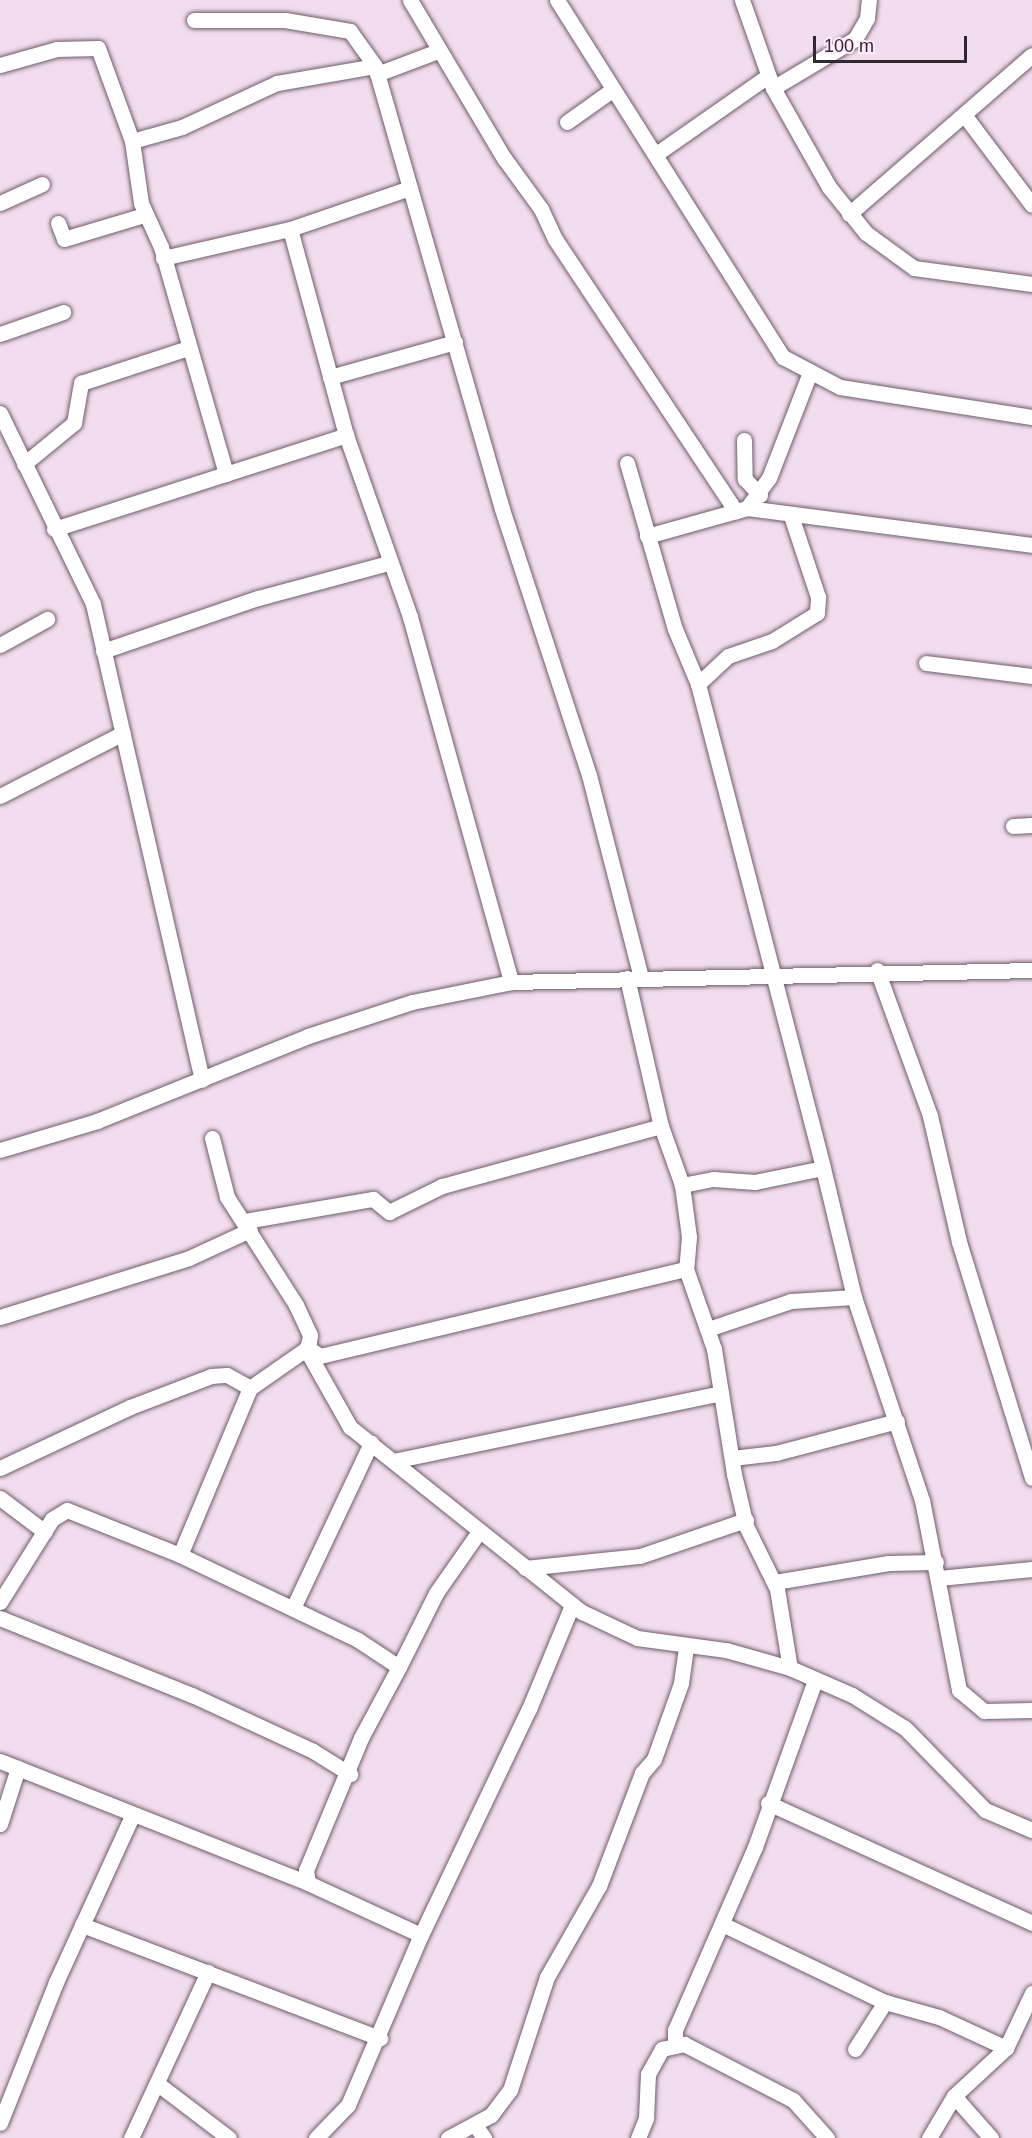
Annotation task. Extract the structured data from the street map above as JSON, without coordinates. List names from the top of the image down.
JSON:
{
  "scale_bar": "100 m"
}
